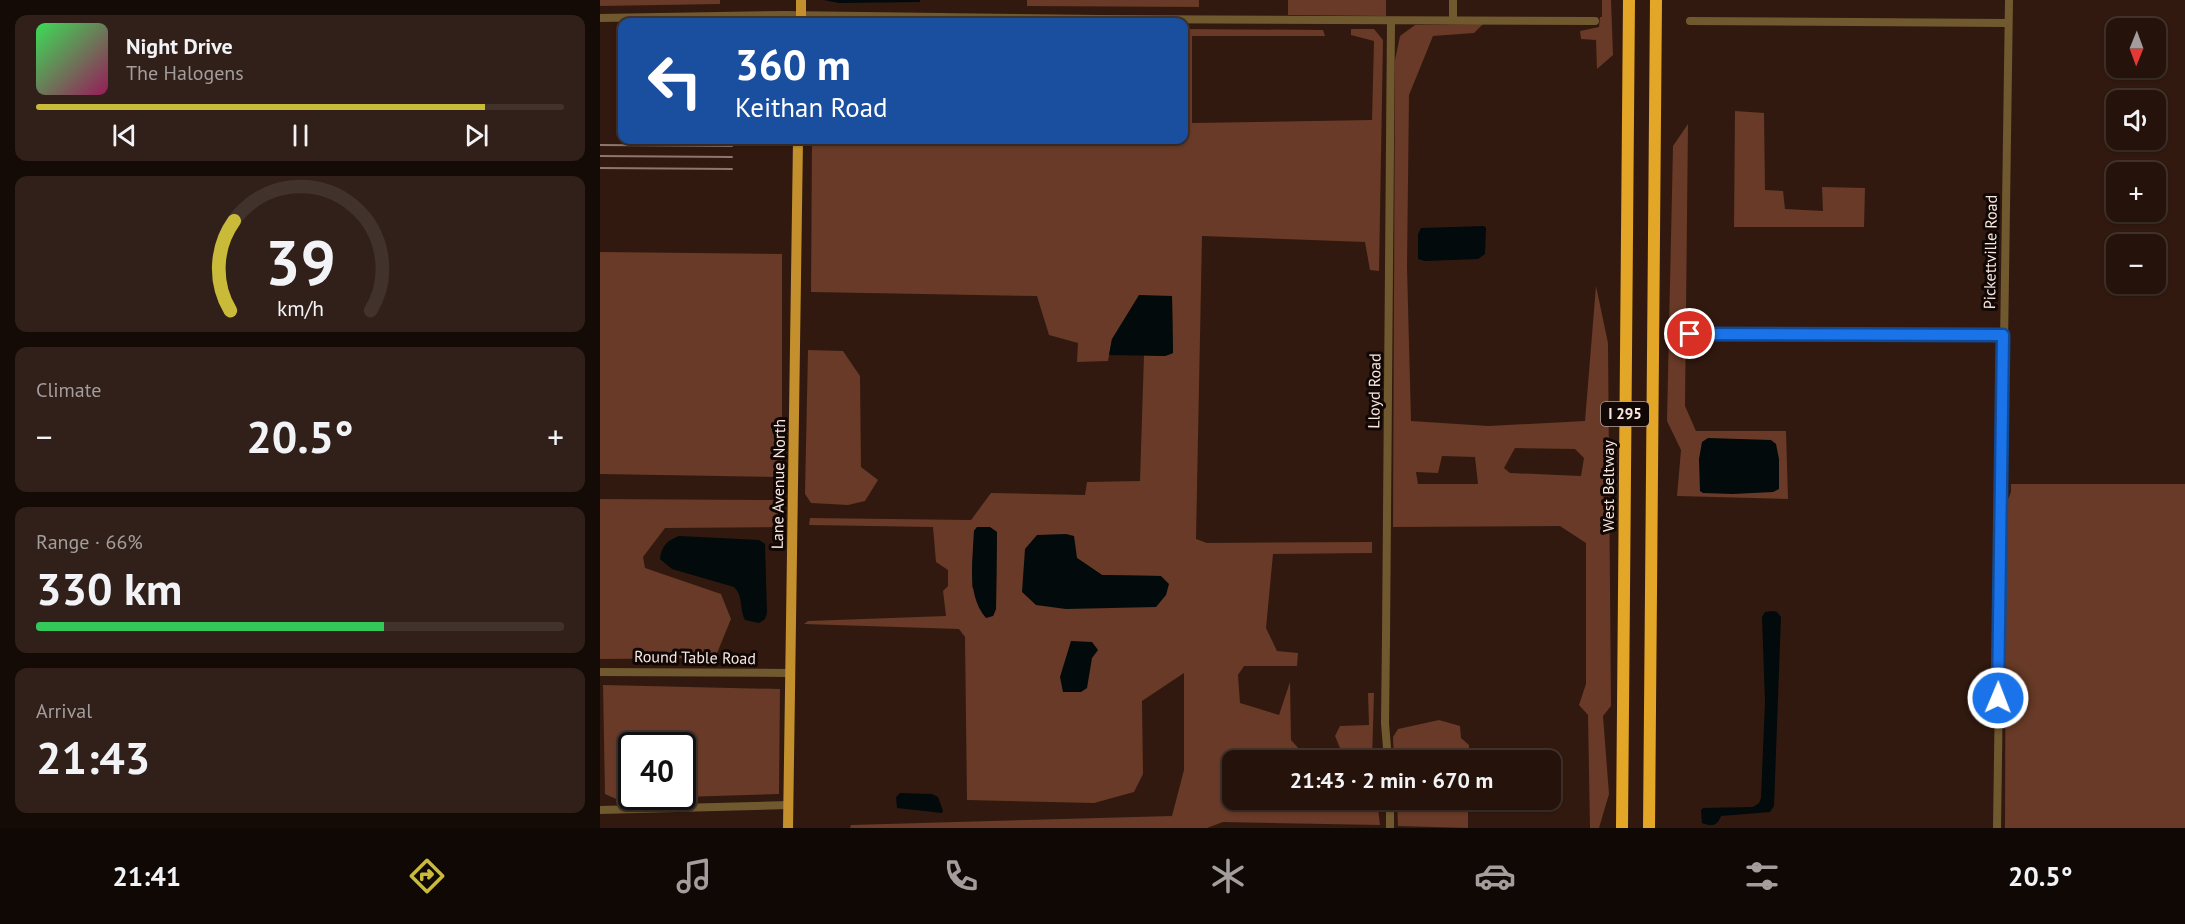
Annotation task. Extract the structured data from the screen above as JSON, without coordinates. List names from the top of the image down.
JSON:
{
  "streets": {
    "highway": ["I 295", "West Beltway"],
    "main road": ["Lane Avenue North"],
    "street": ["Pickettville Road", "Lloyd Road", "Round Table Road"]
  },
  "crossings": [
    ["Lane Avenue North", "Round Table Road"]
  ],
  "north": "bottom",
  "page": {
    "map_buttons": ["+", "−"],
    "turn": ["360 m", "Keithan Road"],
    "song": ["Night Drive", "The Halogens"],
    "tile": [
      "Climate",
      ["Range · 66%", "330 km"],
      ["Arrival", "21:43"]
    ],
    "heat": ["−", "20.5°", "+"],
    "limit": "40",
    "trip": "21:43 · 2 min · 670 m",
    "tabs": ["21:41", "20.5°"],
    "gauge": ["39", "km/h"]
  }
}
